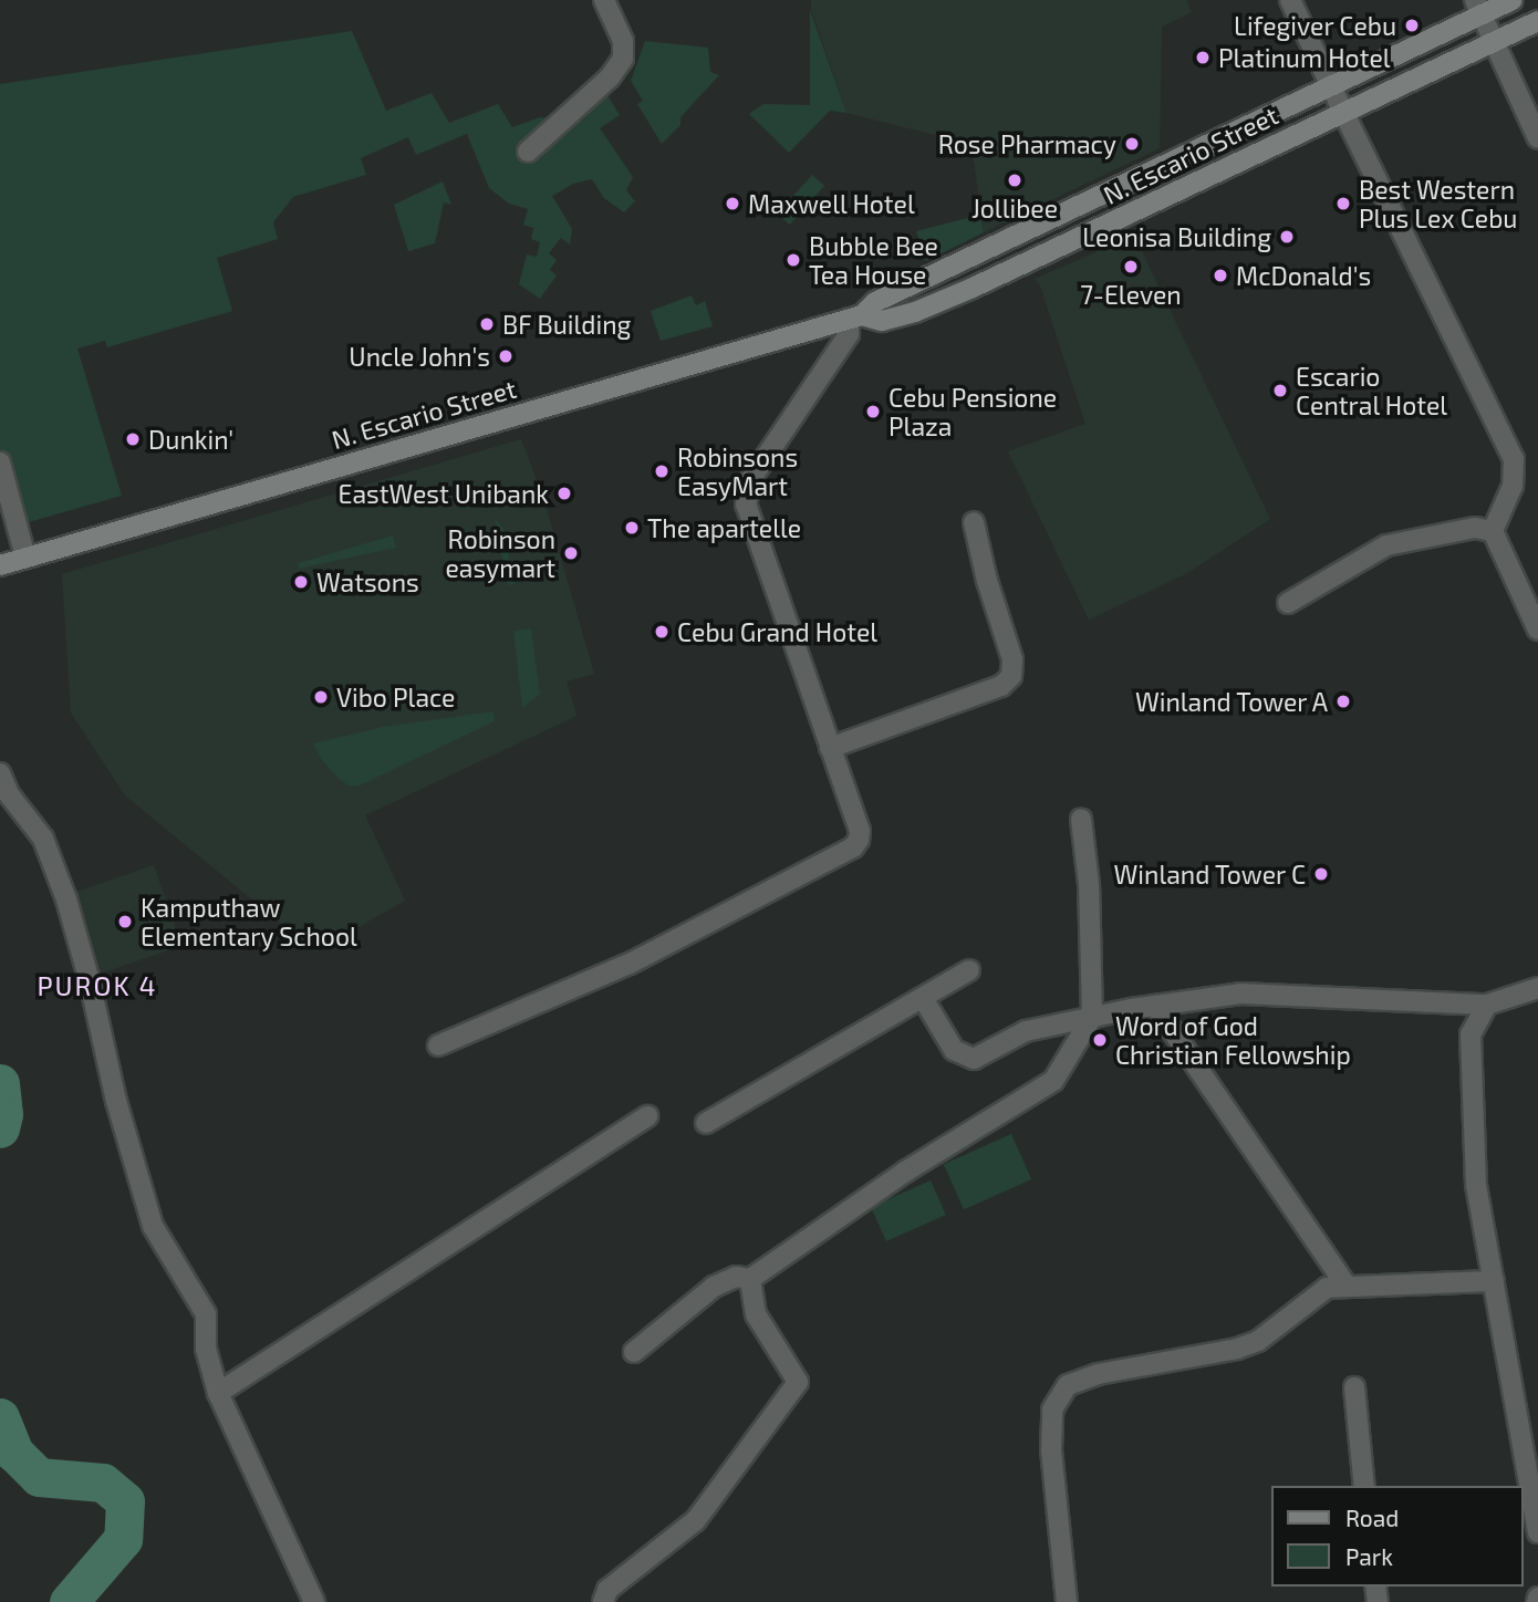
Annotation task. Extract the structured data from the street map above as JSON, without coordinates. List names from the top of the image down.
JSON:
{
  "streets": {
    "main road": ["N. Escario Street"]
  },
  "districts": ["PUROK 4"],
  "places": [
    "Lifegiver Cebu",
    "Platinum Hotel",
    "Rose Pharmacy",
    "Jollibee",
    "Maxwell Hotel",
    "Best Western Plus Lex Cebu",
    "Leonisa Building",
    "Bubble Bee Tea House",
    "7-Eleven",
    "McDonald's",
    "BF Building",
    "Uncle John's",
    "Escario Central Hotel",
    "Cebu Pensione Plaza",
    "Dunkin'",
    "Robinsons EasyMart",
    "EastWest Unibank",
    "The apartelle",
    "Robinson easymart",
    "Watsons",
    "Cebu Grand Hotel",
    "Vibo Place",
    "Winland Tower A",
    "Winland Tower C",
    "Kamputhaw Elementary School",
    "Word of God Christian Fellowship"
  ],
  "legend": ["Road", "Park"]
}
